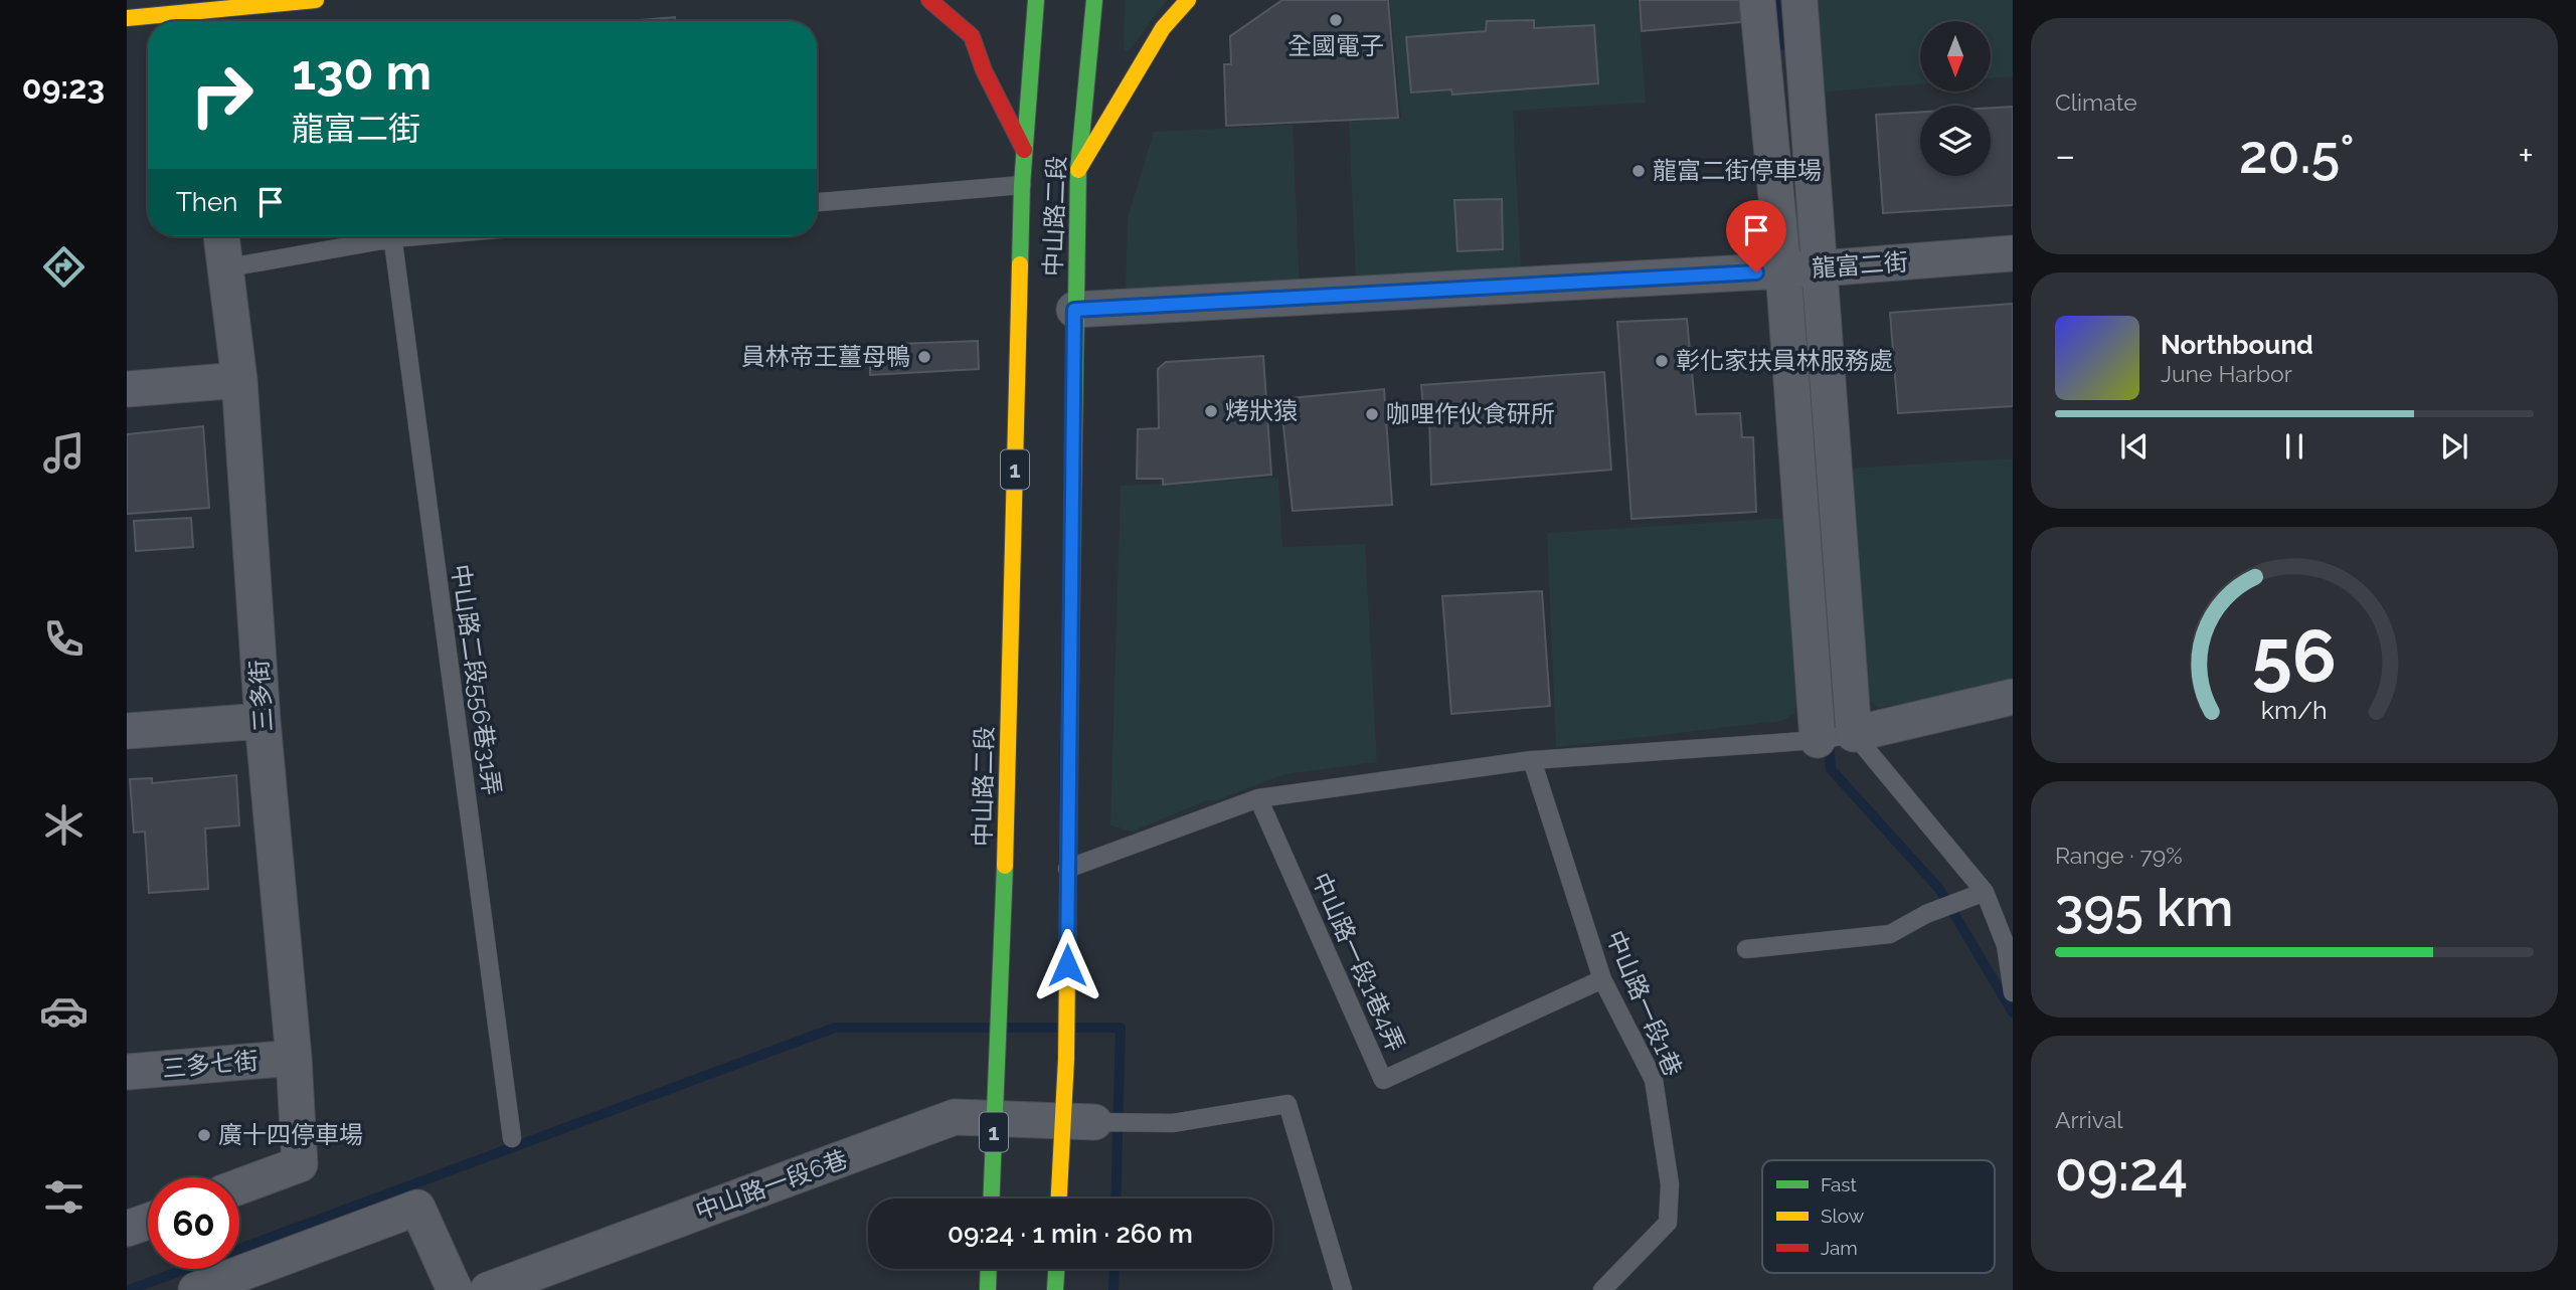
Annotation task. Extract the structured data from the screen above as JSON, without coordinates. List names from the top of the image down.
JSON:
{
  "streets": {
    "main road": ["中山路二段", "1"],
    "street": [
      "龍富二街",
      "三多街",
      "三多七街",
      "中山路一段6巷"
    ],
    "lane": ["中山路二段556巷31弄", "中山路一段1巷4弄", "中山路一段1巷"]
  },
  "crossings": [
    ["中山路二段", "龍富二街"],
    ["中山路二段", "1"],
    ["中山路二段", "中山路一段6巷"],
    ["1", "中山路一段6巷"],
    ["三多街", "三多七街"],
    ["中山路一段1巷4弄", "中山路一段1巷"]
  ],
  "places": [
    "全國電子",
    "龍富二街停車場",
    "員林帝王薑母鴨",
    "彰化家扶員林服務處",
    "烤狀猿",
    "咖哩作伙食研所",
    "廣十四停車場"
  ],
  "legend": ["Fast", "Slow", "Jam"],
  "north": "bottom",
  "page": {
    "tabs": "09:23",
    "tile": [
      "Climate",
      ["Range · 79%", "395 km"],
      ["Arrival", "09:24"]
    ],
    "turn": ["130 m", "龍富二街"],
    "heat": ["−", "20.5°", "+"],
    "then": "Then",
    "song": ["Northbound", "June Harbor"],
    "limit": "60",
    "trip": "09:24 · 1 min · 260 m",
    "gauge": ["56", "km/h"]
  }
}
